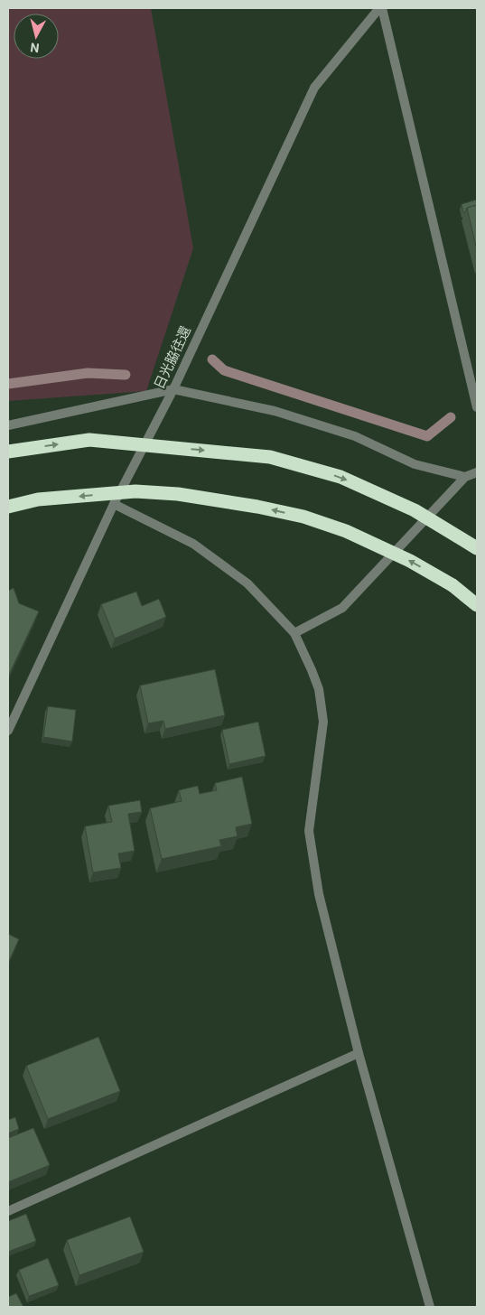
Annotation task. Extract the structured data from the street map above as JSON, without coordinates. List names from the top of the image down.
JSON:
{
  "streets": {
    "street": ["日光脇往還"]
  },
  "north": "bottom"
}
